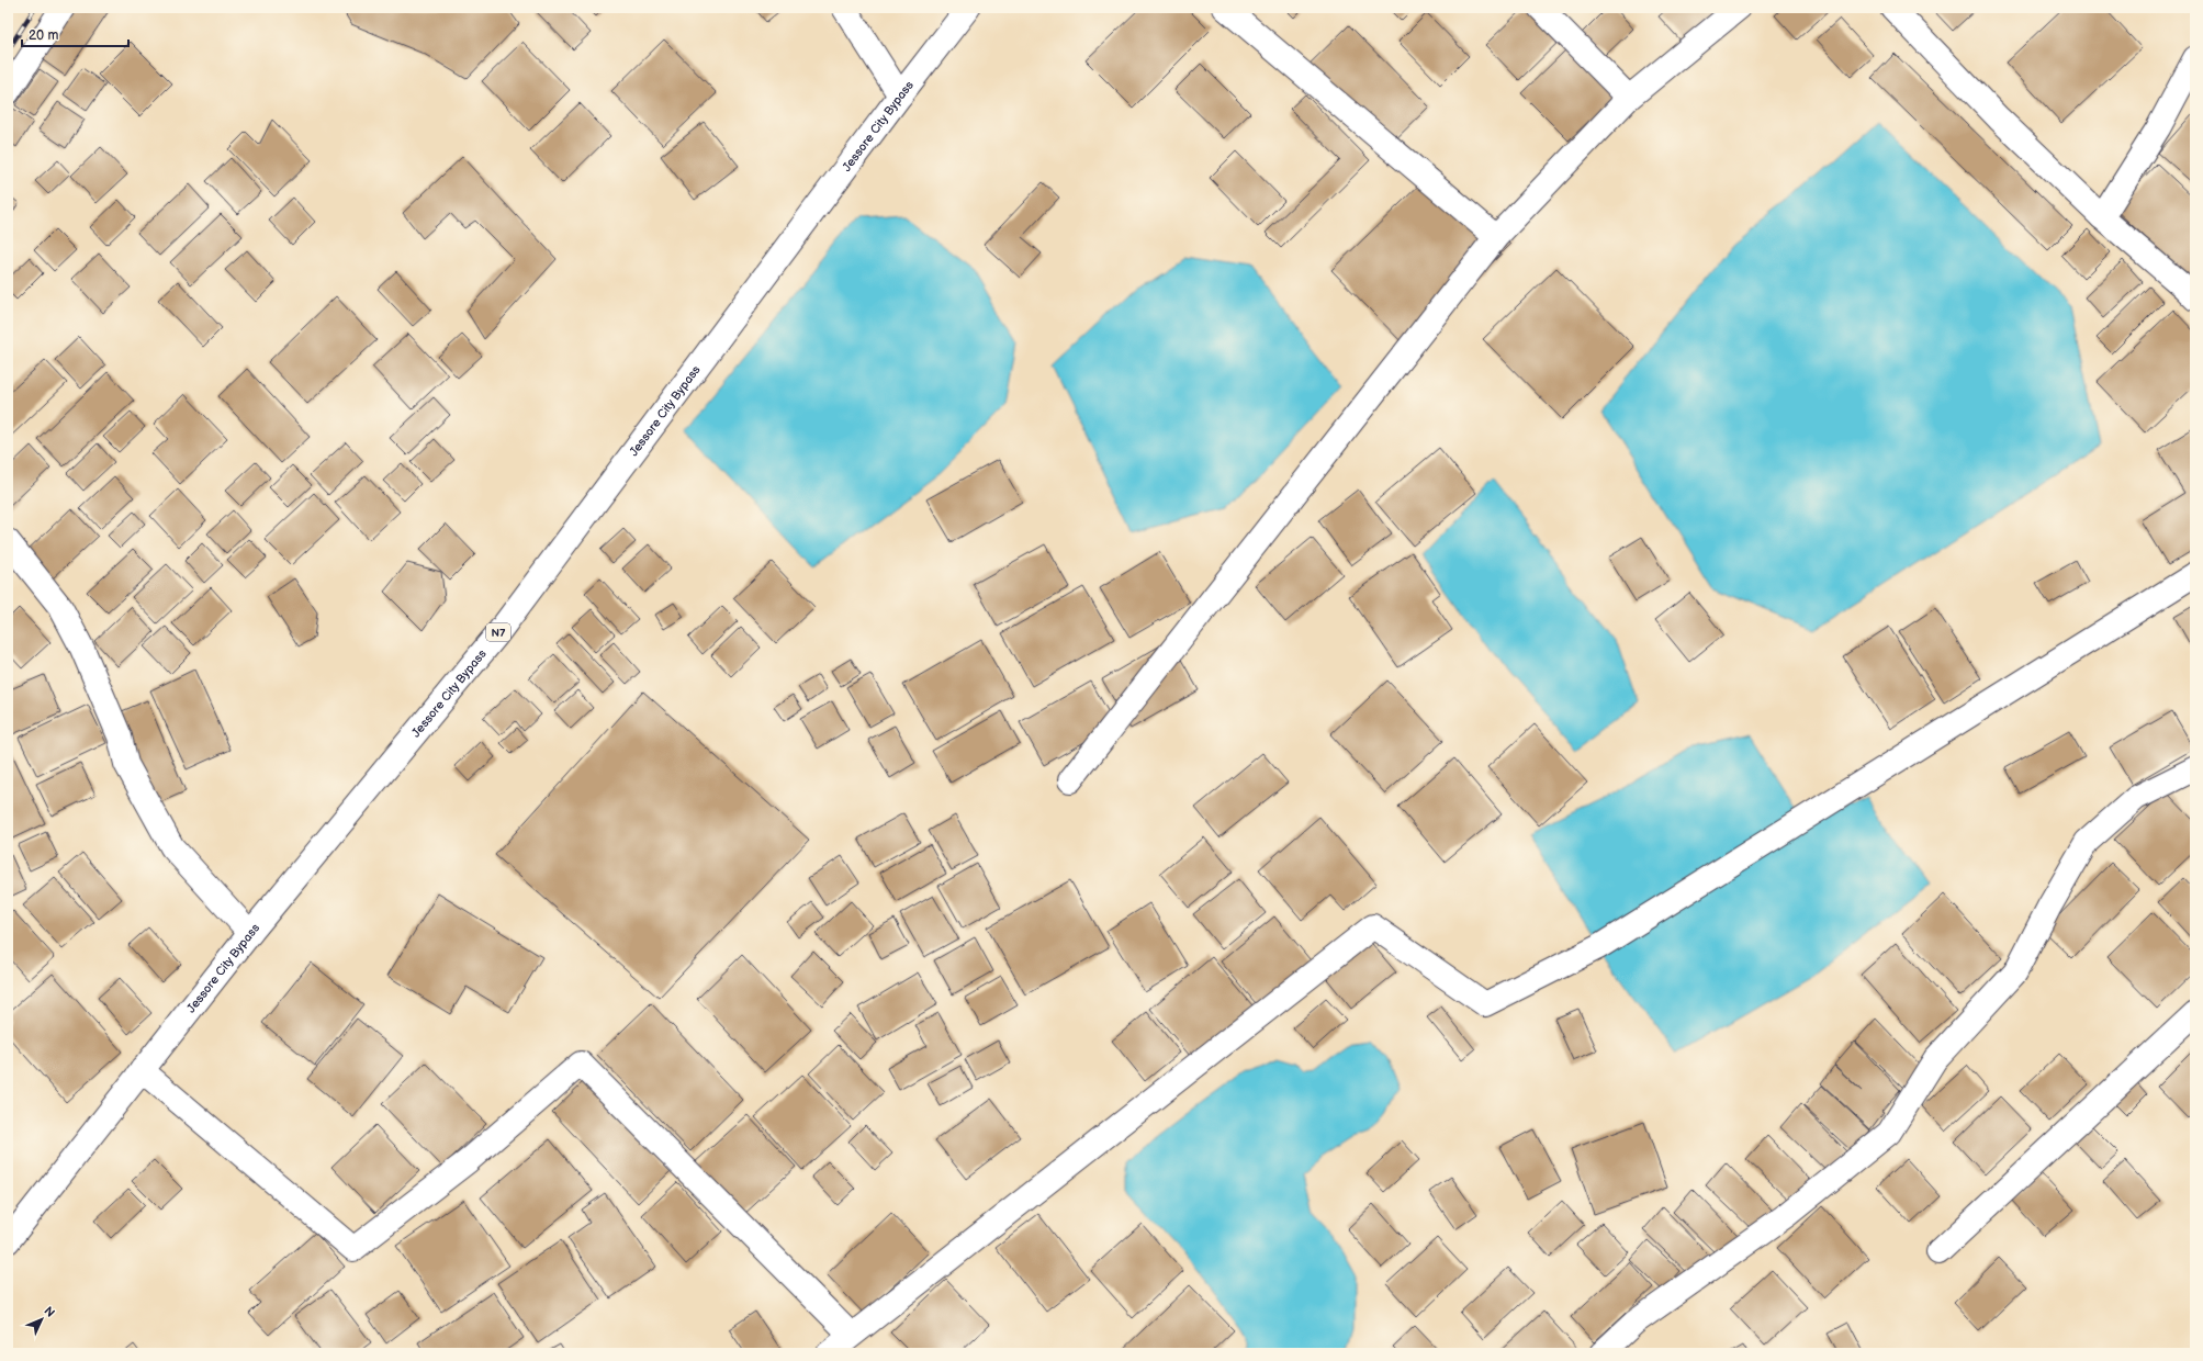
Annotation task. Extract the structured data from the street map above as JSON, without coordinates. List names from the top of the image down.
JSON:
{
  "streets": {
    "main road": ["Jessore City Bypass", "N7"]
  },
  "scale_bar": "20 m",
  "north": "top right"
}
